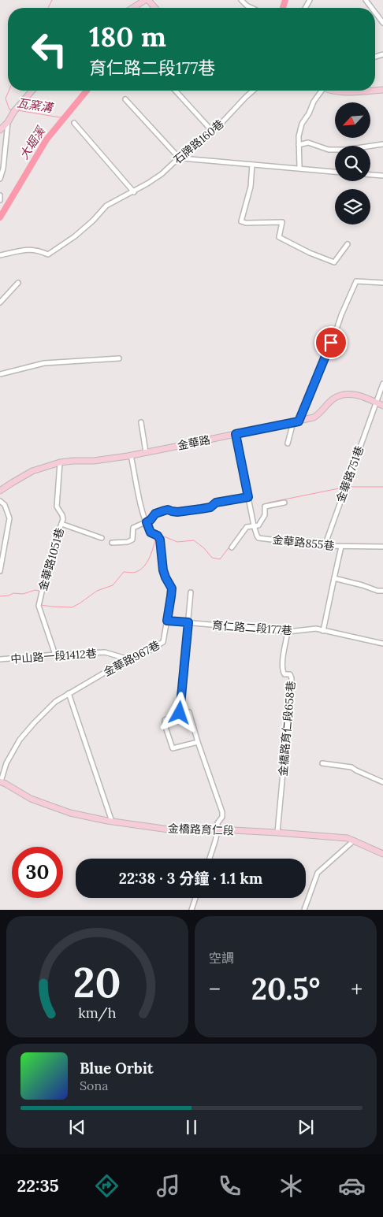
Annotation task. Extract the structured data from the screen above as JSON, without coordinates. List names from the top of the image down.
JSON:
{
  "streets": {
    "street": [
      "石牌路160巷",
      "金華路",
      "金華路751巷",
      "金華路855巷",
      "金華路1051巷",
      "育仁路二段177巷",
      "中山路一段1412巷",
      "金華路967巷",
      "金橋路育仁段658巷",
      "金橋路育仁段"
    ]
  },
  "crossings": [
    ["金華路", "金華路751巷"],
    ["金華路", "金華路855巷"],
    ["金華路", "金華路1051巷"],
    ["金華路", "金華路967巷"],
    ["金華路751巷", "金華路855巷"],
    ["金華路1051巷", "中山路一段1412巷"],
    ["育仁路二段177巷", "金華路967巷"],
    ["育仁路二段177巷", "金橋路育仁段658巷"],
    ["中山路一段1412巷", "金華路967巷"],
    ["金華路967巷", "金橋路育仁段"],
    ["金橋路育仁段658巷", "金橋路育仁段"]
  ],
  "water": ["瓦窯溝", "大堀溪"],
  "north": "bottom left",
  "page": {
    "turn": ["180 m", "育仁路二段177巷"],
    "limit": "30",
    "trip": "22:38 · 3 分鐘 · 1.1 km",
    "tile": "空調",
    "heat": ["−", "20.5°", "+"],
    "song": ["Blue Orbit", "Sona"],
    "tabs": "22:35",
    "gauge": ["20", "km/h"]
  }
}
